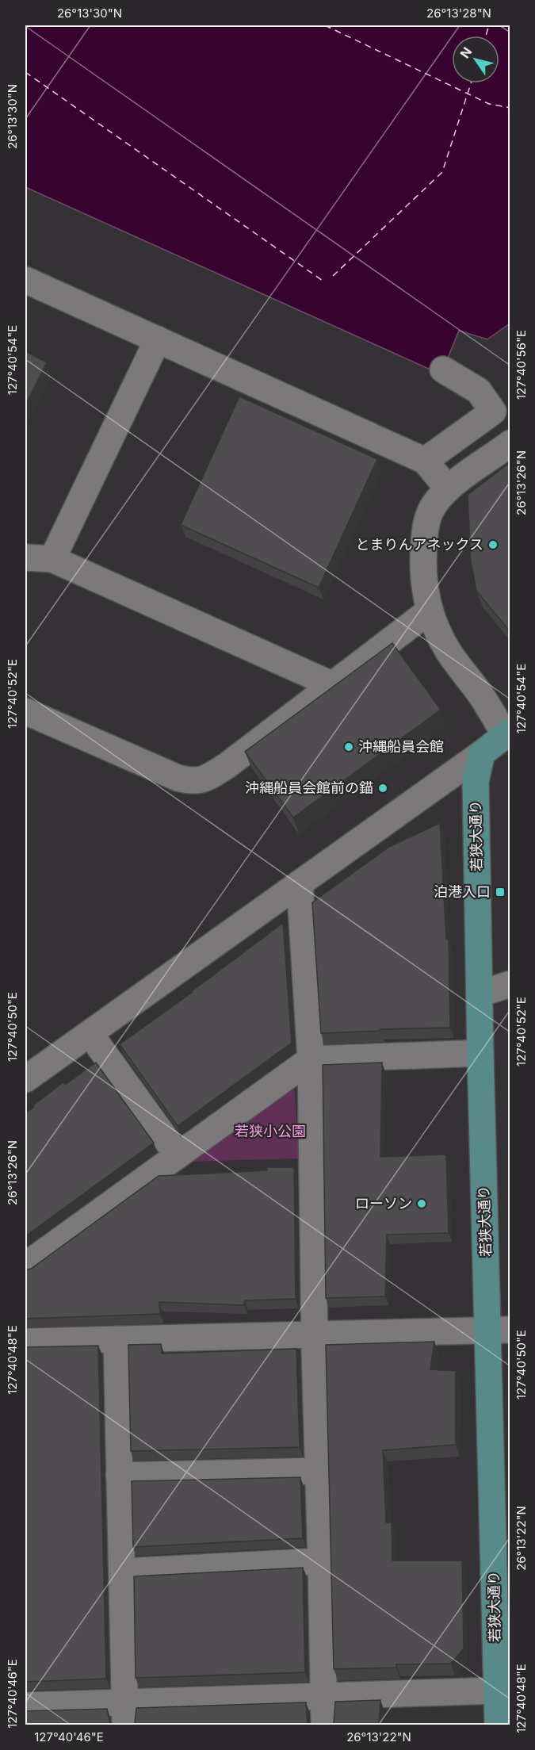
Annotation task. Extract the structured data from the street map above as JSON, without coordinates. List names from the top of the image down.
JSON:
{
  "streets": {
    "main road": ["若狭大通り"]
  },
  "parks": ["若狭小公園"],
  "places": {
    "other": [
      "とまりんアネックス",
      "沖縄船員会館",
      "沖縄船員会館前の錨",
      "ローソン"
    ],
    "transit": ["泊港入口"]
  },
  "north": "top left",
  "coordinates": [
    "26°13'30\"N",
    "26°13'28\"N",
    "127°40'54\"E",
    "127°40'56\"E",
    "26°13'26\"N",
    "127°40'52\"E",
    "127°40'50\"E",
    "127°40'48\"E",
    "26°13'22\"N",
    "127°40'46\"E"
  ]
}
